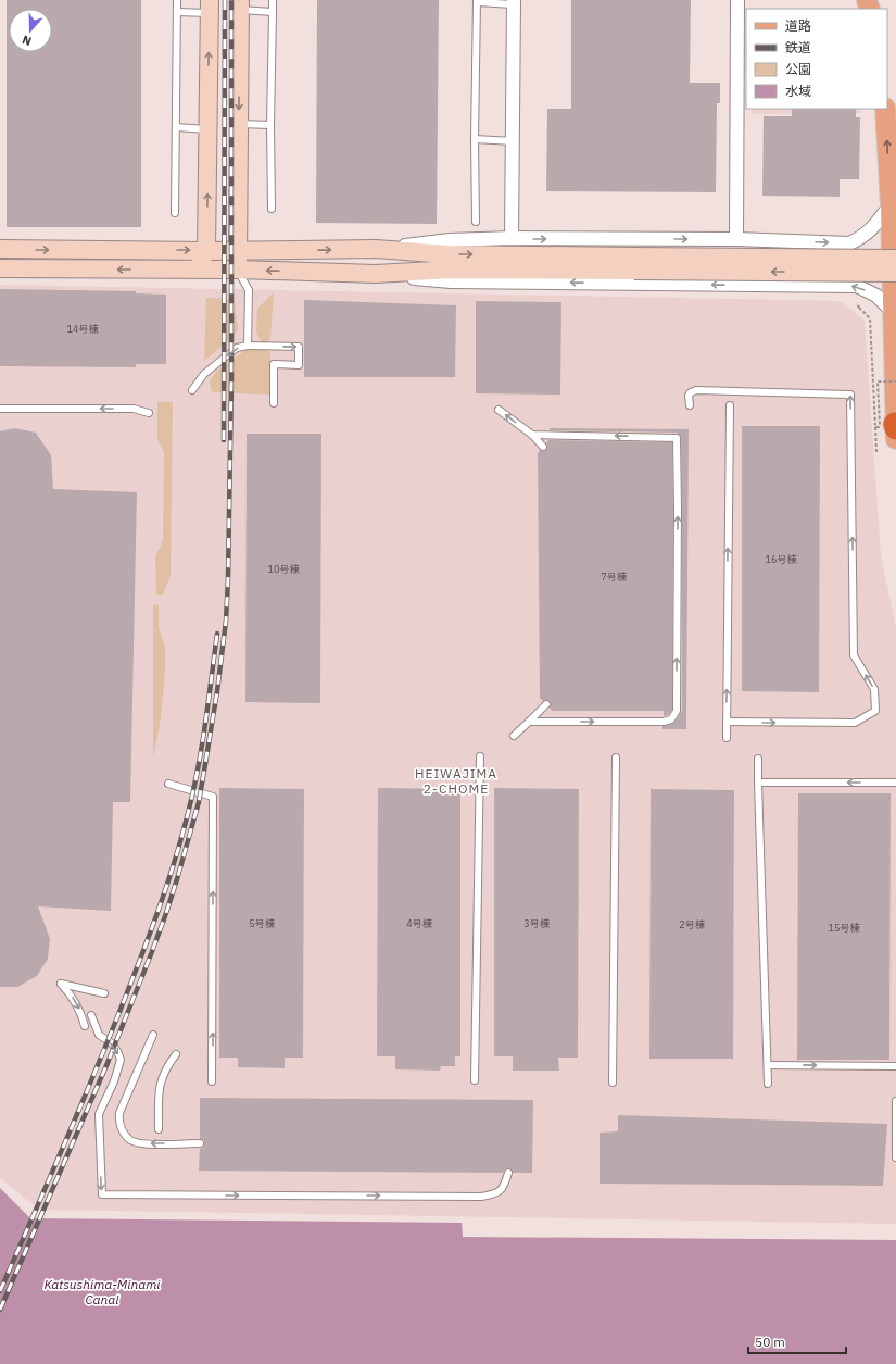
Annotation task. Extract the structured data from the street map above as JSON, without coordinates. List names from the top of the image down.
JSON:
{
  "districts": ["HEIWAJIMA 2-CHOME"],
  "water": ["Katsushima-Minami Canal"],
  "house_numbers": [
    "14号棟",
    "16号棟",
    "10号棟",
    "7号棟",
    "5号棟",
    "4号棟",
    "3号棟",
    "2号棟",
    "15号棟"
  ],
  "legend": [
    "道路",
    "鉄道",
    "公園",
    "水域"
  ],
  "scale_bar": "50 m",
  "north": "bottom"
}
